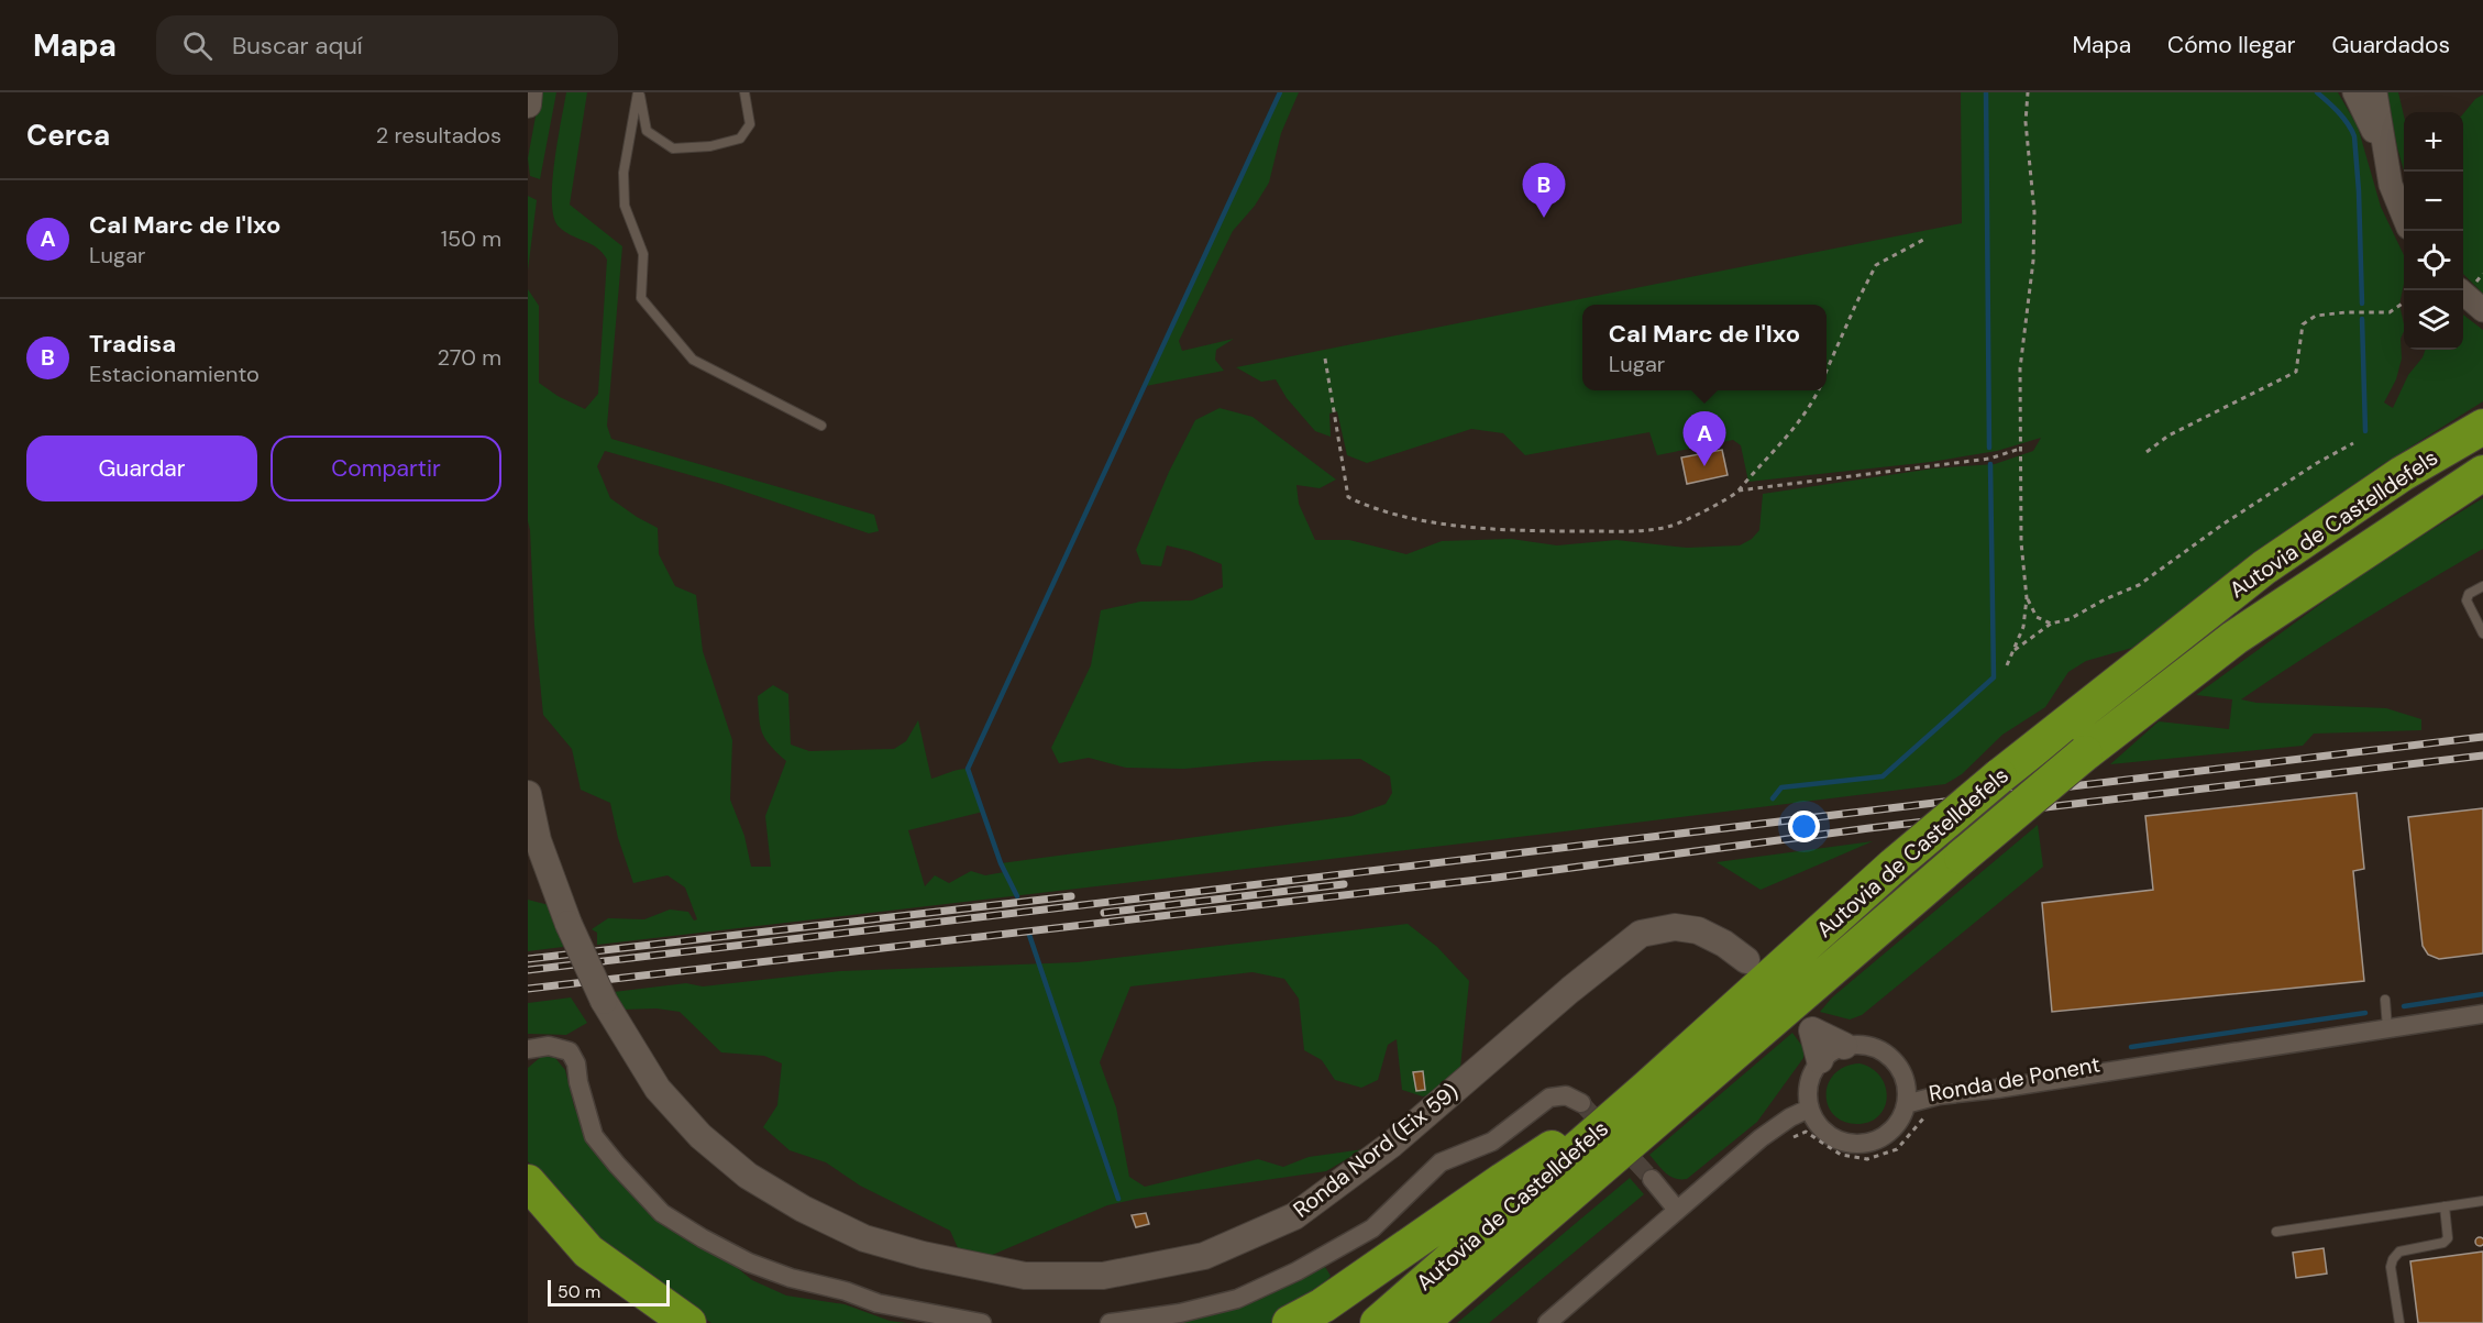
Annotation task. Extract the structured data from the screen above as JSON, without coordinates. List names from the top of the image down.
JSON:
{
  "streets": {
    "highway": ["Autovia de Castelldefels"],
    "main road": ["Ronda Nord (Eix 59)"],
    "street": ["Ronda de Ponent"]
  },
  "scale_bar": "50 m",
  "page": {
    "header": "Mapa",
    "search": "Buscar aquí",
    "nav": ["Mapa", "Cómo llegar", "Guardados"],
    "heading": ["Cerca", "2 resultados"],
    "map_buttons": ["+", "−"],
    "pins": ["B", "A"],
    "list": [
      {
        "mark": "A",
        "name": "Cal Marc de l'Ixo",
        "note": "Lugar",
        "value": "150 m"
      },
      {
        "mark": "B",
        "name": "Tradisa",
        "note": "Estacionamiento",
        "value": "270 m"
      }
    ],
    "popup": ["Cal Marc de l'Ixo", "Lugar"],
    "buttons": ["Guardar", "Compartir"],
    "scale": "50 m"
  }
}
